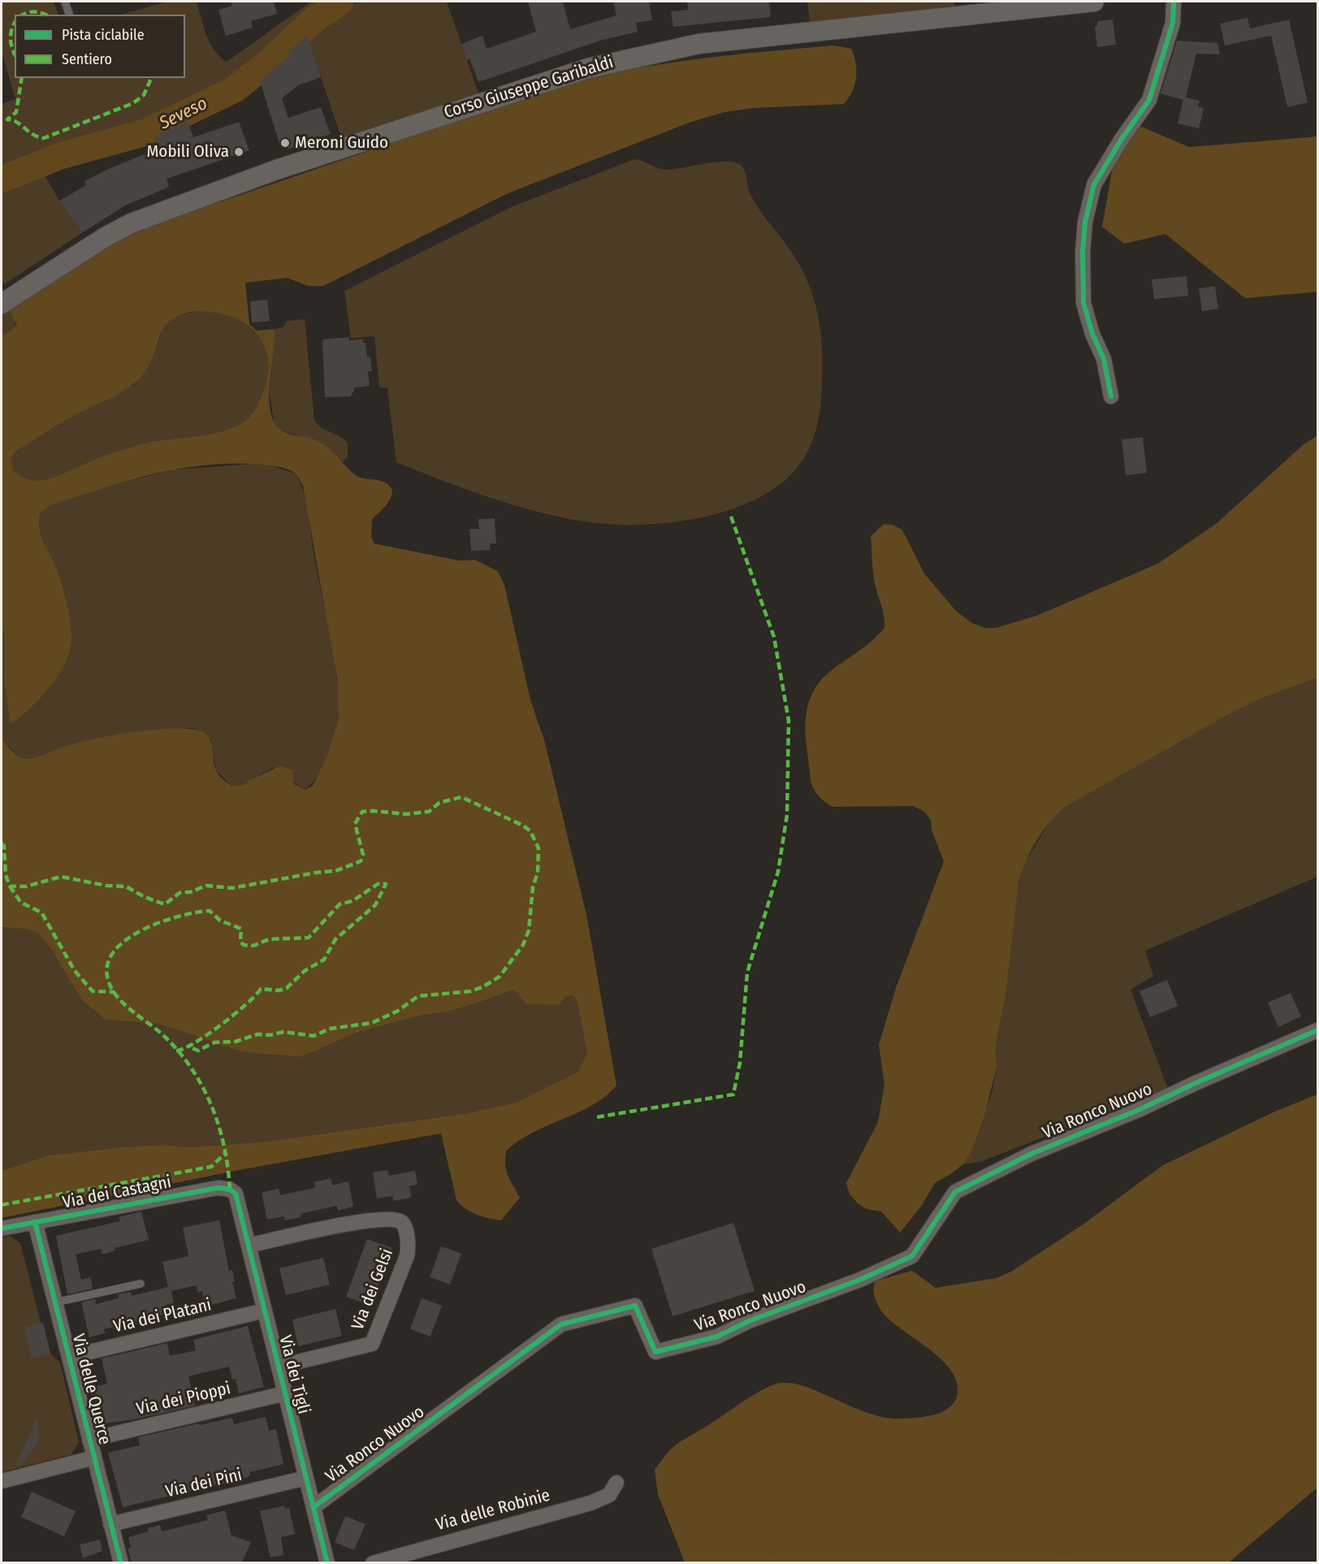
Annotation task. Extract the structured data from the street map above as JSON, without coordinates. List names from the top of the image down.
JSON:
{
  "streets": {
    "main road": ["Corso Giuseppe Garibaldi"],
    "street": [
      "Via Ronco Nuovo",
      "Via dei Castagni",
      "Via dei Gelsi",
      "Via dei Platani",
      "Via dei Tigli",
      "Via delle Querce",
      "Via dei Pioppi",
      "Via dei Pini",
      "Via delle Robinie"
    ]
  },
  "crossings": [
    ["Via Ronco Nuovo", "Via dei Tigli"],
    ["Via dei Castagni", "Via dei Tigli"],
    ["Via dei Castagni", "Via delle Querce"],
    ["Via dei Gelsi", "Via dei Tigli"],
    ["Via dei Platani", "Via dei Tigli"],
    ["Via dei Platani", "Via delle Querce"],
    ["Via dei Tigli", "Via dei Pioppi"],
    ["Via dei Tigli", "Via dei Pini"],
    ["Via delle Querce", "Via dei Pioppi"],
    ["Via delle Querce", "Via dei Pini"]
  ],
  "water": ["Seveso"],
  "places": ["Meroni Guido", "Mobili Oliva"],
  "legend": ["Pista ciclabile", "Sentiero"]
}
